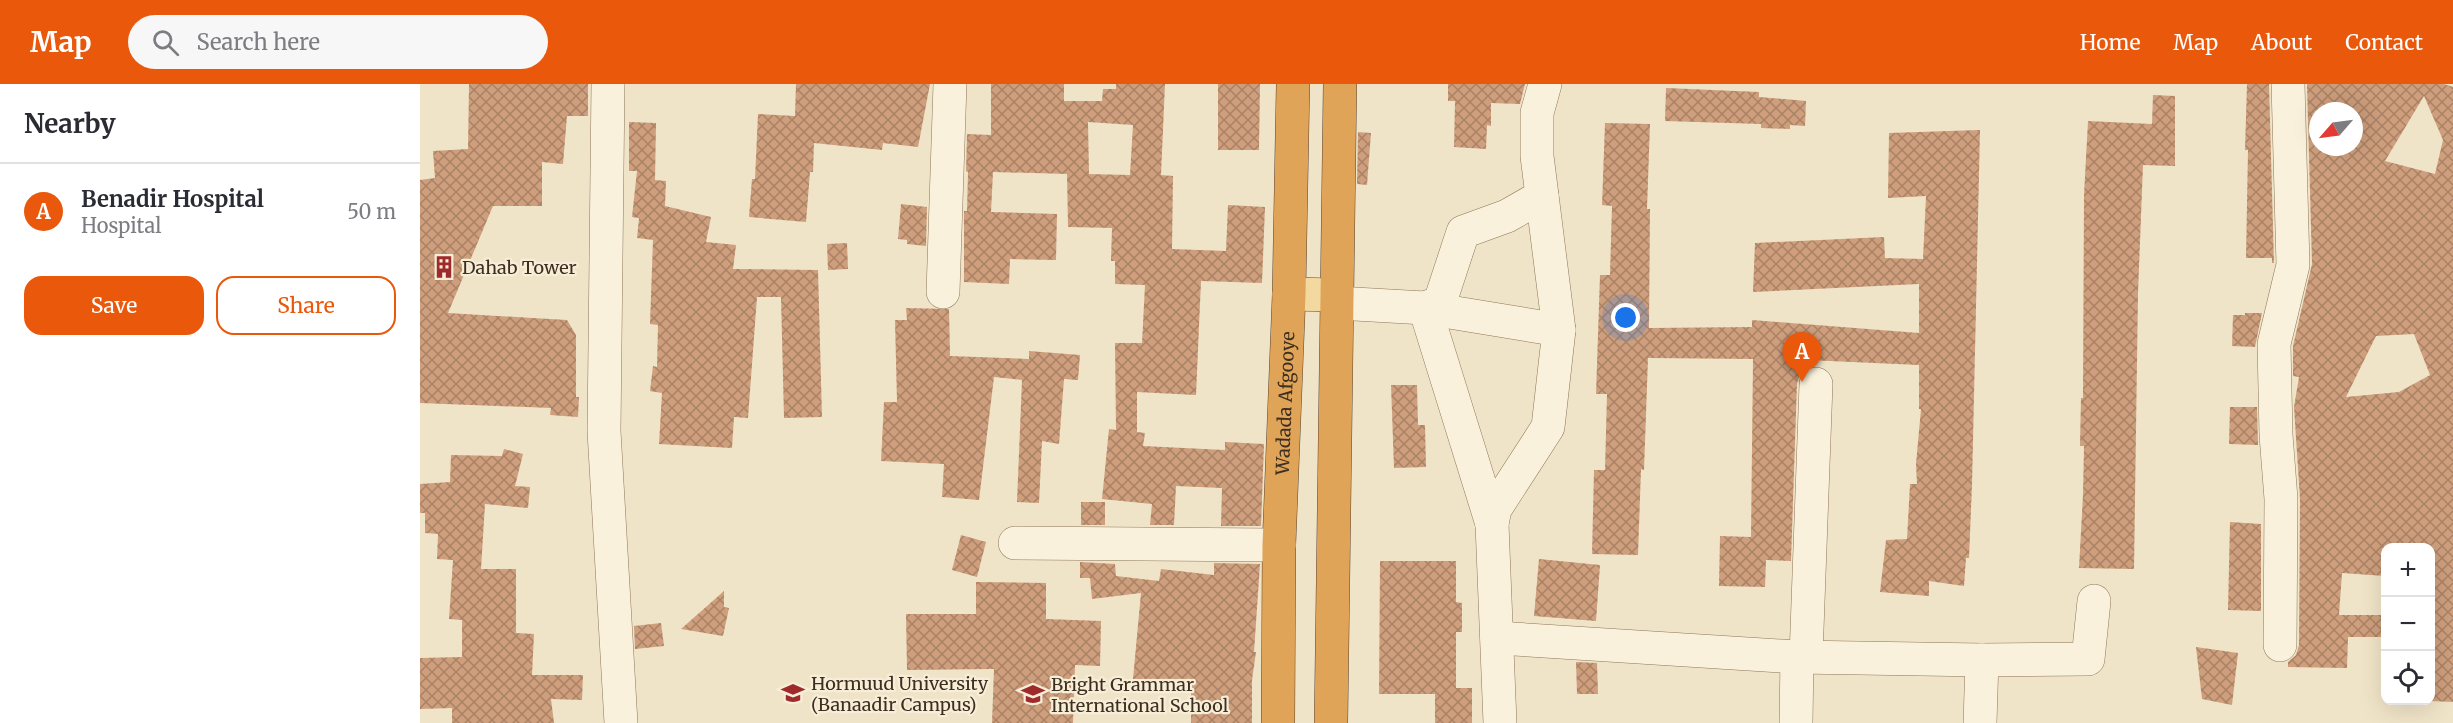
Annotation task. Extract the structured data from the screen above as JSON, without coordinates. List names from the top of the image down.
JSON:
{
  "streets": {
    "highway": ["Wadada Afgooye"]
  },
  "places": {
    "building": ["Dahab Tower"],
    "school or university": ["Hormuud University (Banaadir Campus)", "Bright Grammar International School"]
  },
  "north": "bottom left",
  "page": {
    "header": "Map",
    "search": "Search here",
    "nav": [
      "Home",
      "Map",
      "About",
      "Contact"
    ],
    "heading": "Nearby",
    "list": [
      {
        "mark": "A",
        "name": "Benadir Hospital",
        "note": "Hospital",
        "value": "50 m"
      }
    ],
    "buttons": ["Save", "Share"],
    "pins": "A",
    "map_buttons": ["+", "−"]
  }
}
